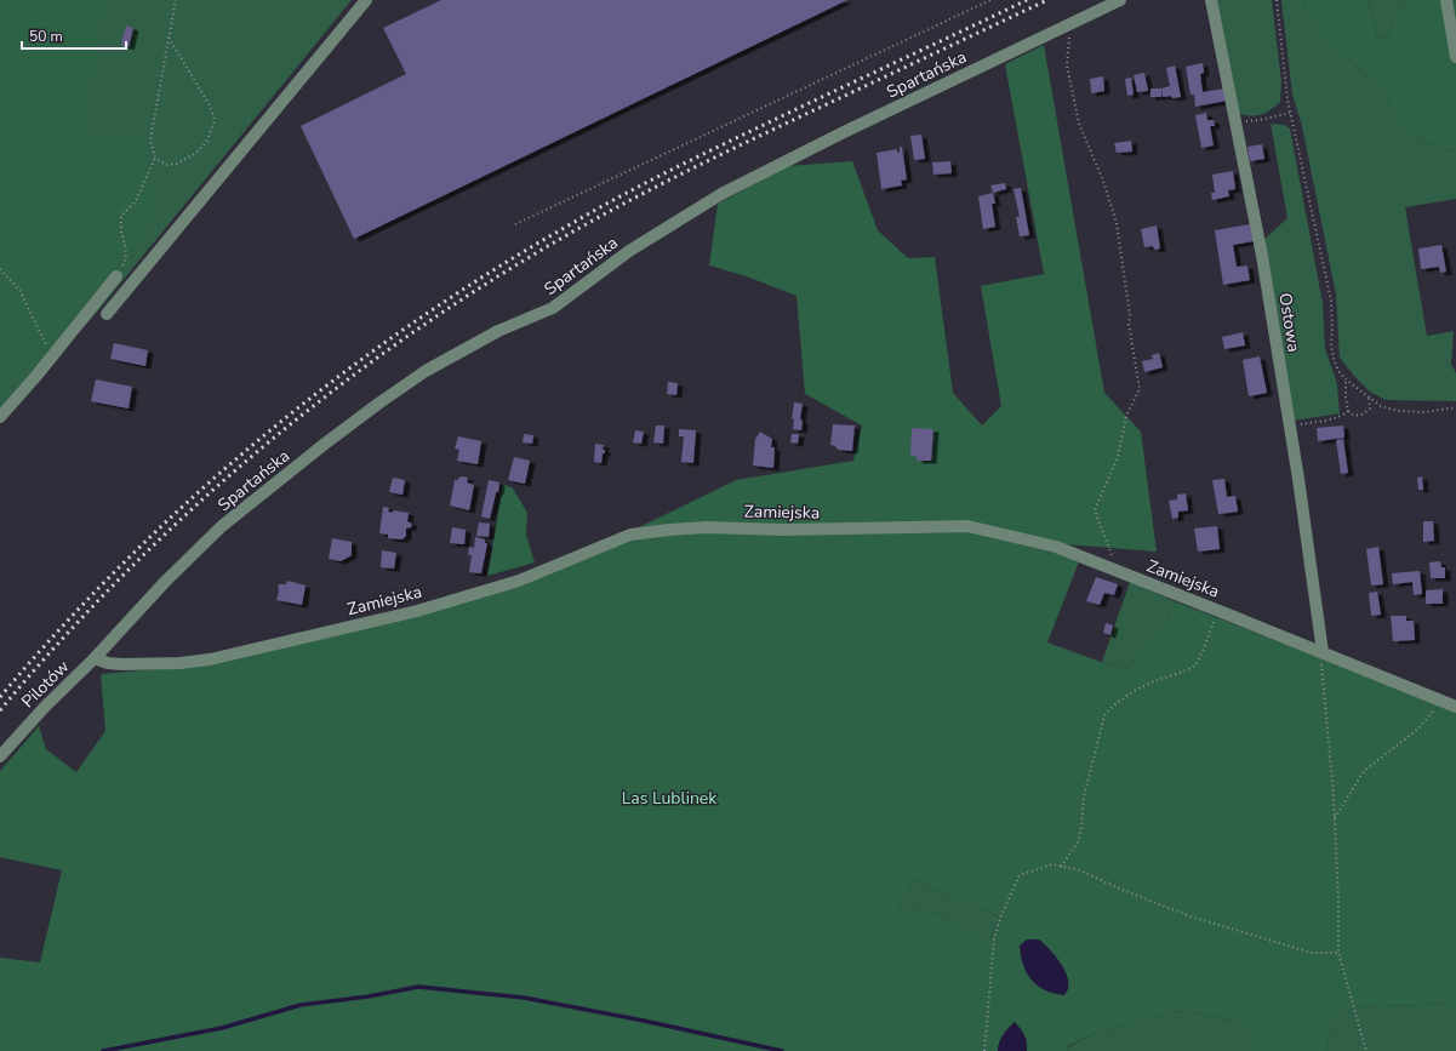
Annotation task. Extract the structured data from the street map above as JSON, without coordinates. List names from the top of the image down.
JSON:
{
  "streets": {
    "street": [
      "Spartańska",
      "Ostowa",
      "Zamiejska",
      "Pilotów"
    ]
  },
  "crossings": [
    ["Spartańska", "Zamiejska"],
    ["Spartańska", "Pilotów"],
    ["Ostowa", "Zamiejska"],
    ["Zamiejska", "Pilotów"]
  ],
  "parks": ["Las Lublinek"],
  "scale_bar": "50 m"
}
